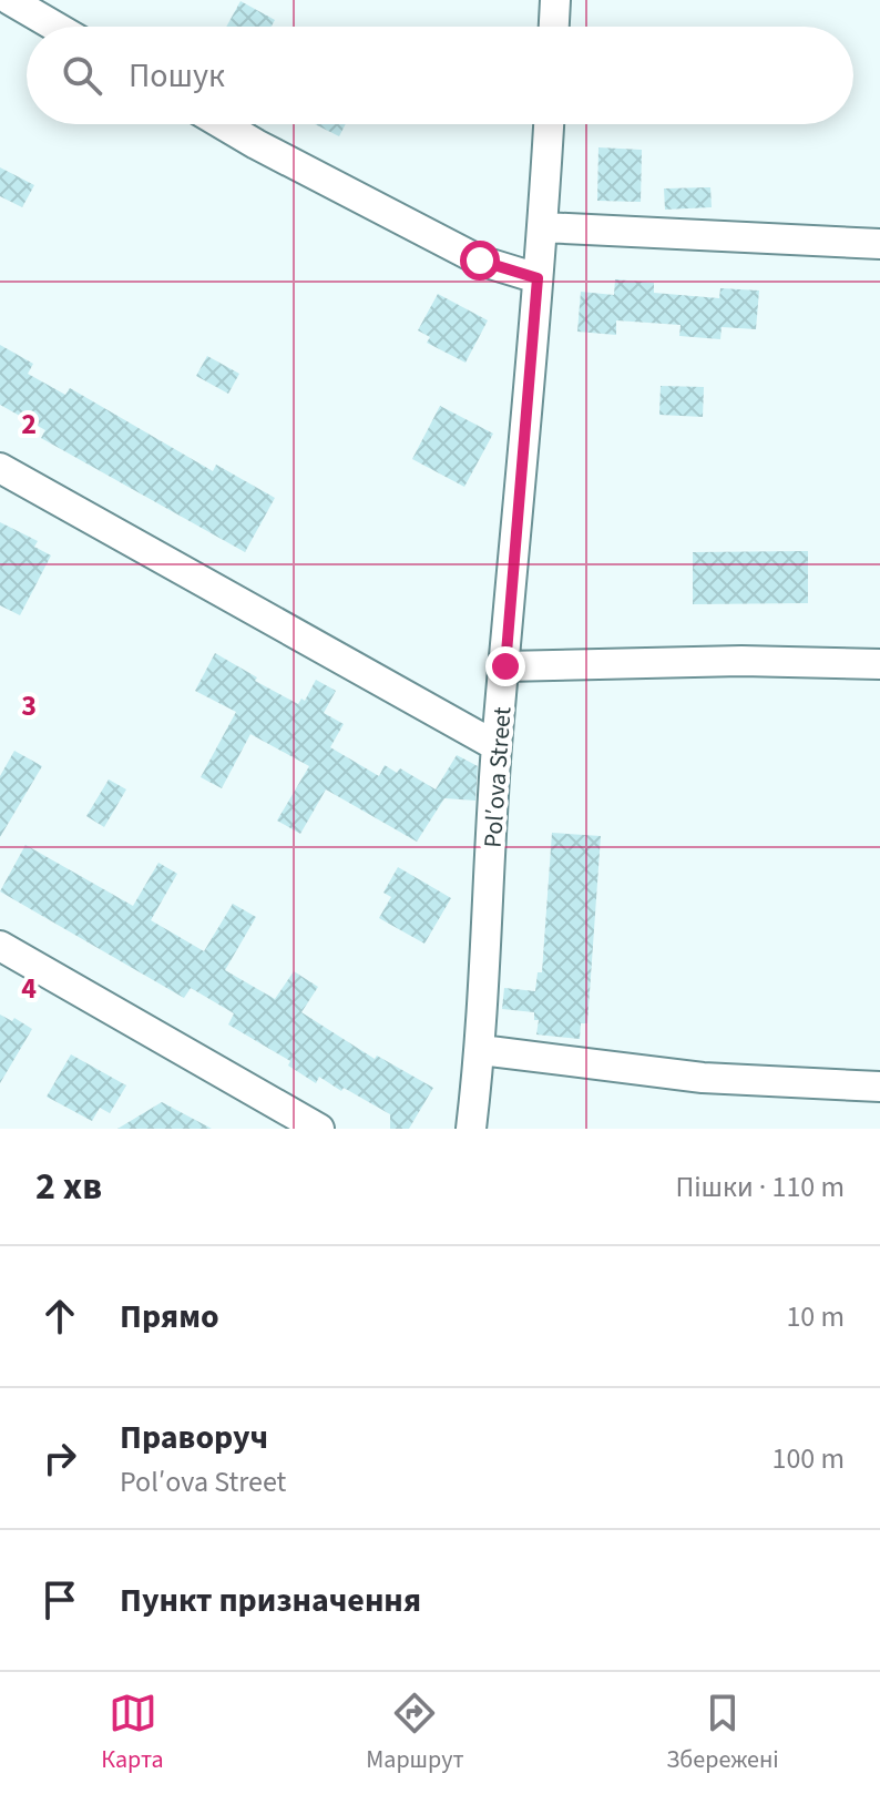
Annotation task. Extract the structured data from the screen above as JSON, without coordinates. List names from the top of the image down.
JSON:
{
  "streets": {
    "street": ["Polʹova Street"]
  },
  "page": {
    "search": "Пошук",
    "heading": ["2 хв", "Пішки · 110 m"],
    "list": [
      ["Прямо", "10 m"],
      ["Праворуч", "Polʹova Street", "100 m"],
      "Пункт призначення"
    ],
    "nav": ["Карта", "Маршрут", "Збережені"]
  },
  "grid": {
    "rows": ["2", "3", "4"]
  }
}
